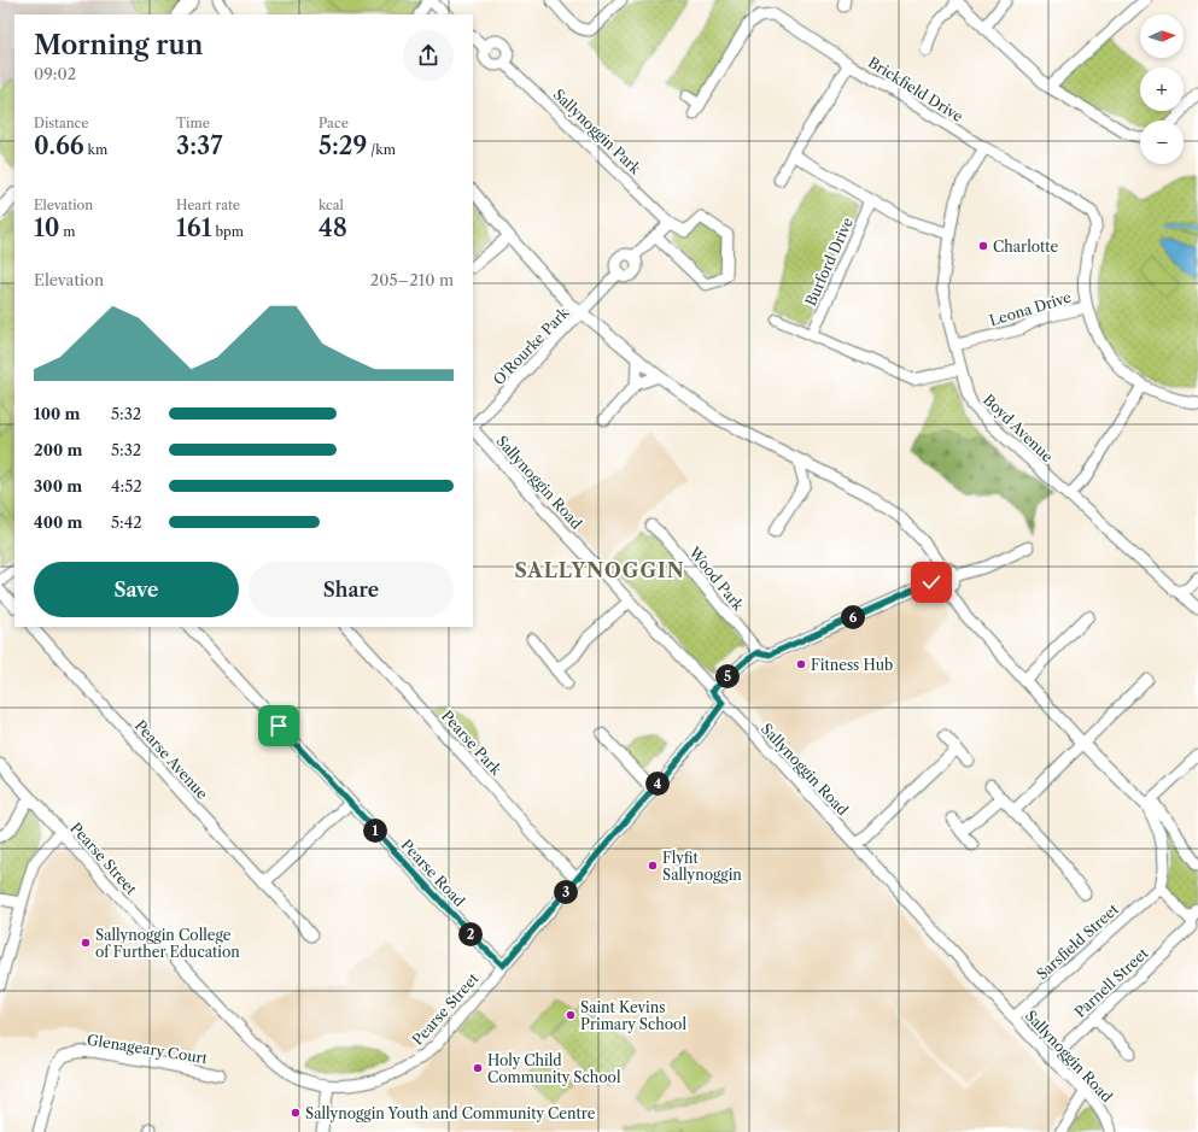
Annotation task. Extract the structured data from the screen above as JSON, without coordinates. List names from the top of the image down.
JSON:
{
  "streets": {
    "street": [
      "Brickfield Drive",
      "Sallynoggin Park",
      "Burford Drive",
      "Leona Drive",
      "O'Rourke Park",
      "Boyd Avenue",
      "Sallynoggin Road",
      "Wood Park",
      "Pearse Park",
      "Pearse Avenue",
      "Pearse Street",
      "Pearse Road",
      "Sarsfield Street",
      "Parnell Street",
      "Glenageary Court"
    ]
  },
  "crossings": [
    ["Brickfield Drive", "Leona Drive"],
    ["Brickfield Drive", "Boyd Avenue"],
    ["Leona Drive", "Boyd Avenue"],
    ["Sallynoggin Road", "Pearse Street"],
    ["Sallynoggin Road", "Sarsfield Street"],
    ["Sallynoggin Road", "Parnell Street"],
    ["Pearse Park", "Pearse Street"],
    ["Pearse Street", "Pearse Road"],
    ["Sarsfield Street", "Parnell Street"]
  ],
  "districts": ["SALLYNOGGIN"],
  "places": [
    "Charlotte",
    "Fitness Hub",
    "Flyfit Sallynoggin",
    "Sallynoggin College of Further Education",
    "Saint Kevins Primary School",
    "Holy Child Community School",
    "Sallynoggin Youth and Community Centre"
  ],
  "north": "right",
  "page": {
    "map_buttons": ["+", "−"],
    "heading": ["Morning run", "09:02"],
    "stats": [
      ["Distance", "0.66 km"],
      ["Time", "3:37"],
      ["Pace", "5:29 /km"],
      ["Elevation", "10 m"],
      ["Heart rate", "161 bpm"],
      ["kcal", "48"]
    ],
    "chart": ["Elevation", "205–210 m"],
    "list": [
      {
        "name": "100 m",
        "note": "5:32"
      },
      {
        "name": "200 m",
        "note": "5:32"
      },
      {
        "name": "300 m",
        "note": "4:52"
      },
      {
        "name": "400 m",
        "note": "5:42"
      }
    ],
    "buttons": ["Save", "Share"],
    "pins": [
      "6",
      "5",
      "4",
      "1",
      "3",
      "2"
    ]
  }
}
